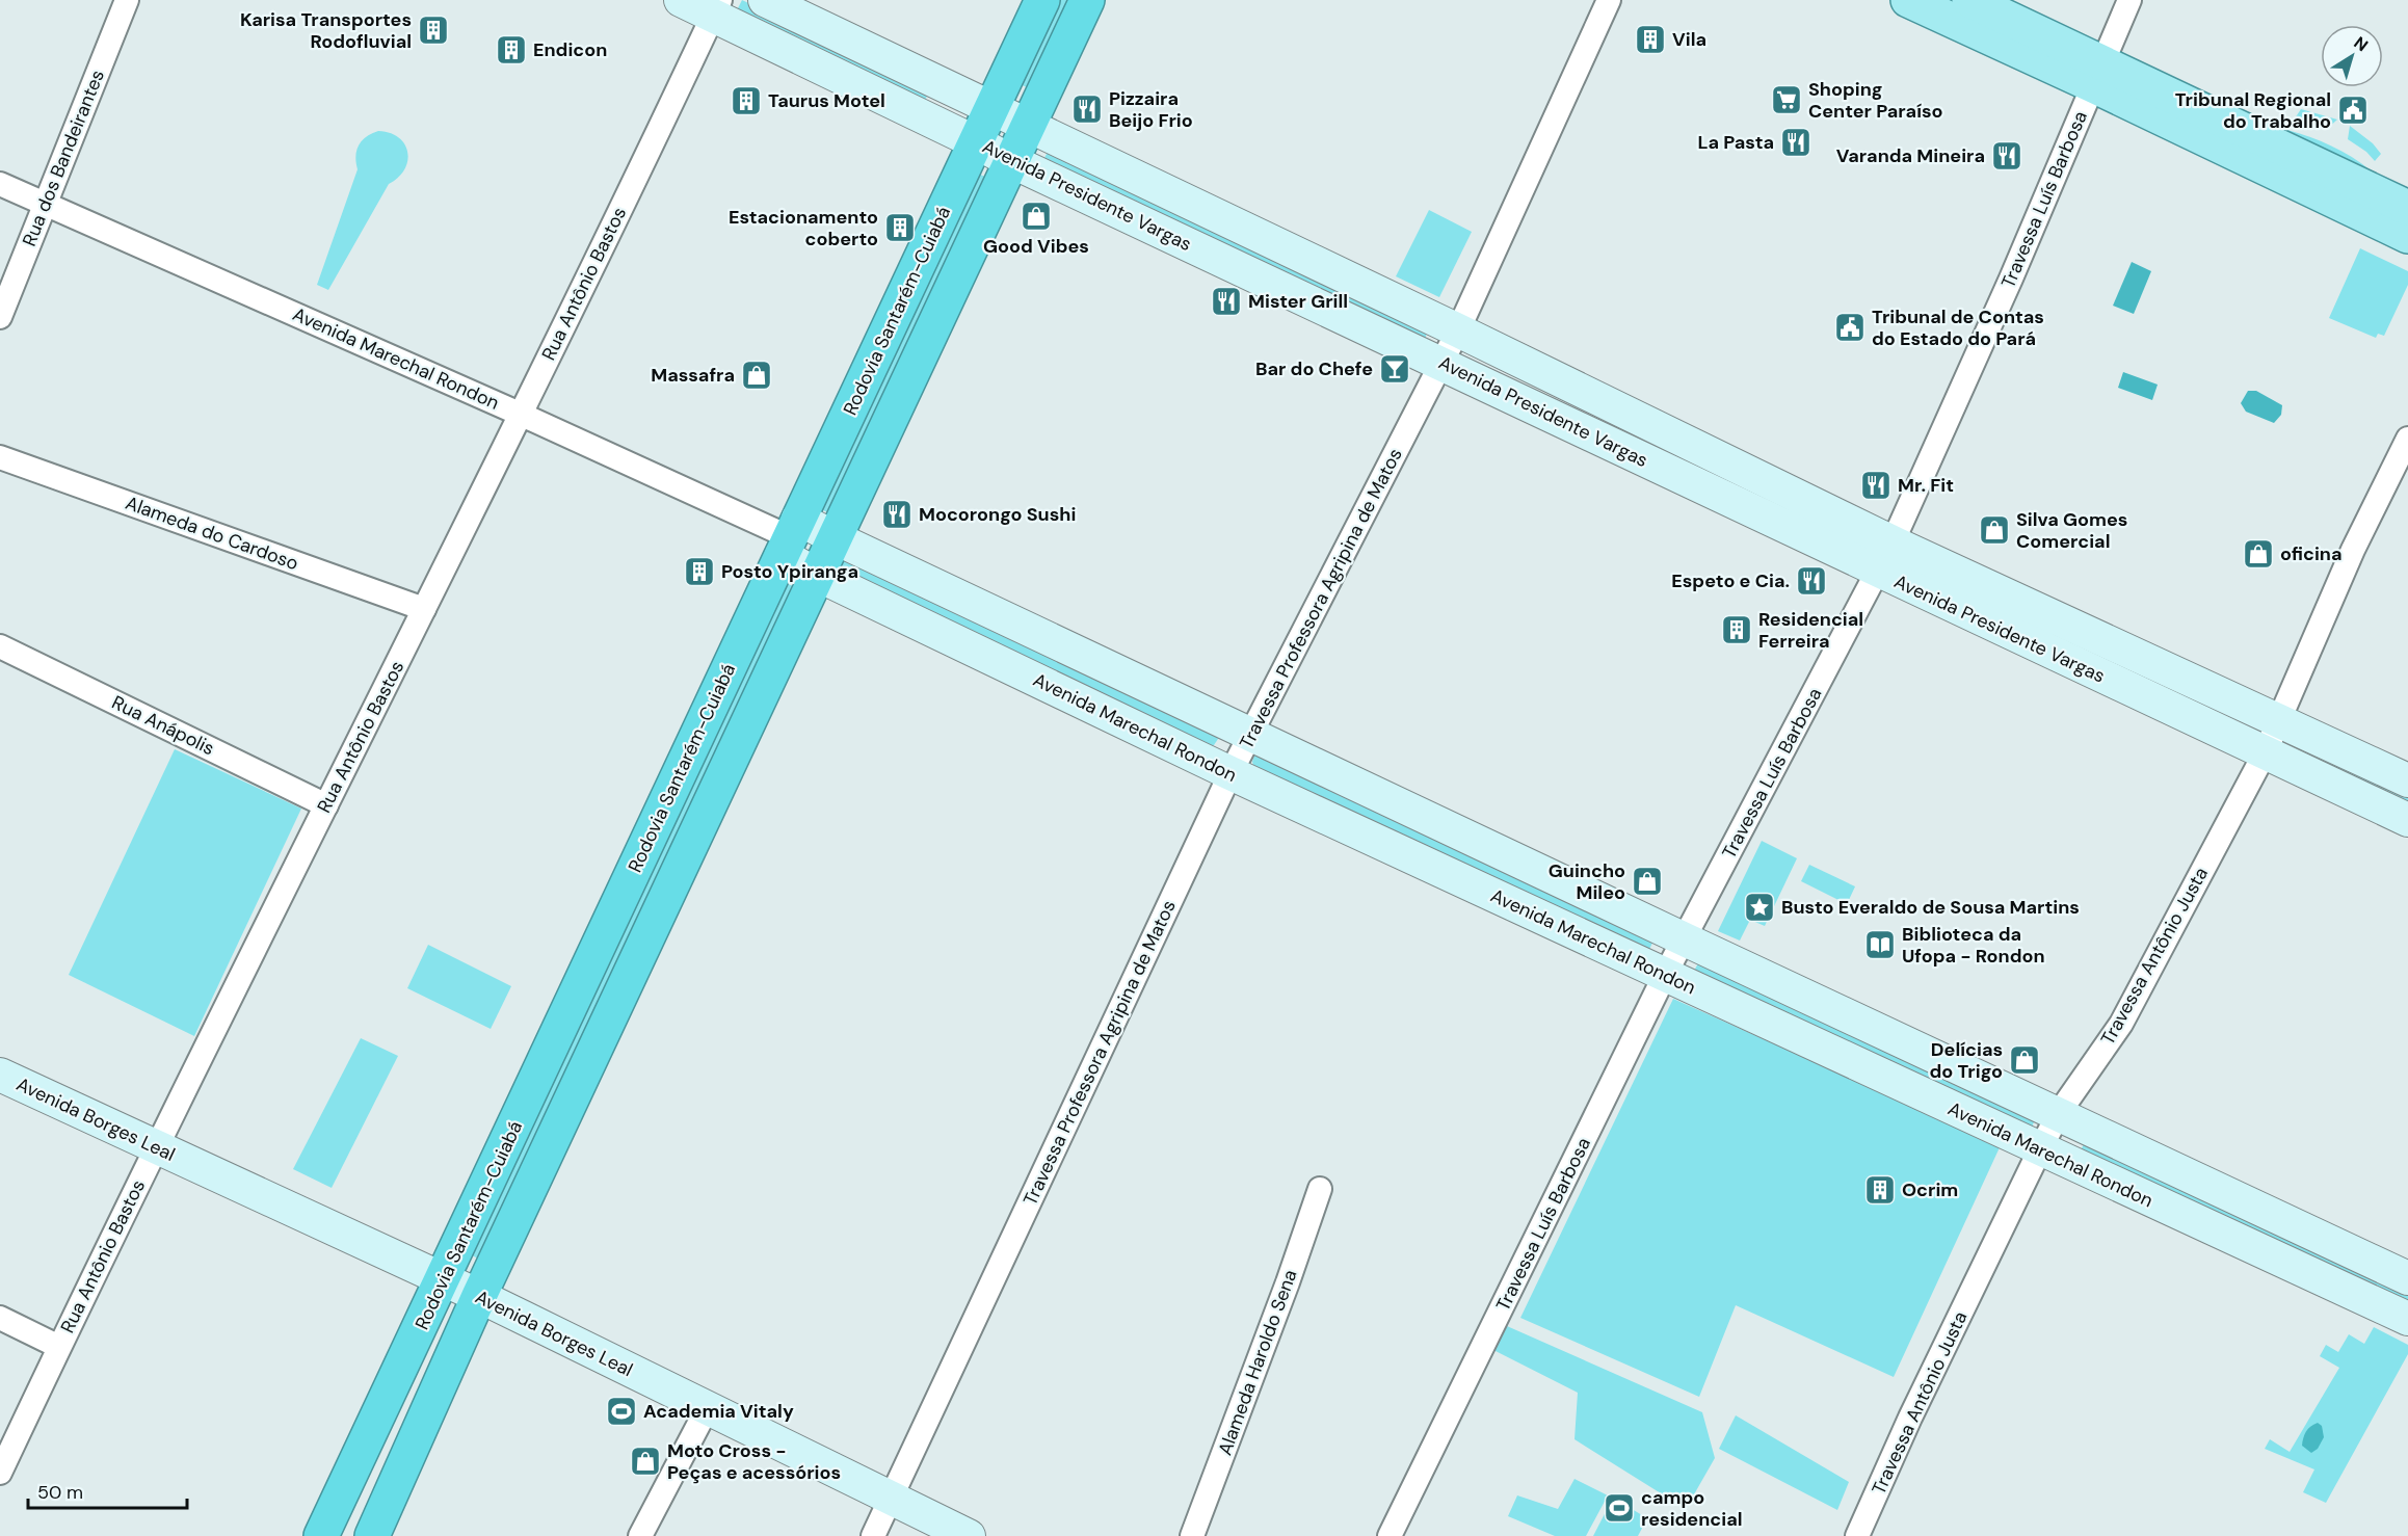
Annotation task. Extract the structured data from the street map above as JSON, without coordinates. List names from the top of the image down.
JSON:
{
  "streets": {
    "highway": ["Rodovia Santarém-Cuiabá"],
    "street": [
      "Rua dos Bandeirantes",
      "Avenida Presidente Vargas",
      "Travessa Luís Barbosa",
      "Rua Antônio Bastos",
      "Avenida Marechal Rondon",
      "Alameda do Cardoso",
      "Travessa Professora Agripina de Matos",
      "Rua Anápolis",
      "Travessa Antônio Justa",
      "Avenida Borges Leal",
      "Alameda Haroldo Sena"
    ]
  },
  "crossings": [
    ["Rua dos Bandeirantes", "Avenida Marechal Rondon"],
    ["Avenida Presidente Vargas", "Travessa Luís Barbosa"],
    ["Avenida Presidente Vargas", "Rua Antônio Bastos"],
    ["Avenida Presidente Vargas", "Rodovia Santarém-Cuiabá"],
    ["Avenida Presidente Vargas", "Travessa Professora Agripina de Matos"],
    ["Avenida Presidente Vargas", "Travessa Antônio Justa"],
    ["Travessa Luís Barbosa", "Avenida Marechal Rondon"],
    ["Rua Antônio Bastos", "Avenida Marechal Rondon"],
    ["Rua Antônio Bastos", "Alameda do Cardoso"],
    ["Rua Antônio Bastos", "Rua Anápolis"],
    ["Rua Antônio Bastos", "Avenida Borges Leal"],
    ["Rodovia Santarém-Cuiabá", "Avenida Marechal Rondon"],
    ["Rodovia Santarém-Cuiabá", "Avenida Borges Leal"],
    ["Avenida Marechal Rondon", "Travessa Professora Agripina de Matos"],
    ["Avenida Marechal Rondon", "Travessa Antônio Justa"],
    ["Travessa Professora Agripina de Matos", "Avenida Borges Leal"]
  ],
  "places": {
    "building": [
      "Karisa Transportes Rodofluvial",
      "Vila",
      "Endicon",
      "Taurus Motel",
      "Estacionamento coberto",
      "Posto Ypiranga",
      "Residencial Ferreira",
      "Ocrim"
    ],
    "supermarket": ["Shoping Center Paraíso"],
    "restaurant": [
      "Pizzaira Beijo Frio",
      "La Pasta",
      "Varanda Mineira",
      "Mister Grill",
      "Mr. Fit",
      "Mocorongo Sushi",
      "Espeto e Cia."
    ],
    "public building": ["Tribunal Regional do Trabalho", "Tribunal de Contas do Estado do Pará"],
    "shop": [
      "Good Vibes",
      "Massafra",
      "Silva Gomes Comercial",
      "oficina",
      "Guincho Mileo",
      "Delícias do Trigo",
      "Moto Cross - Peças e acessórios"
    ],
    "bar": ["Bar do Chefe"],
    "place": ["Busto Everaldo de Sousa Martins"],
    "library": ["Biblioteca da Ufopa - Rondon"],
    "sports": ["Academia Vitaly", "campo residencial"]
  },
  "scale_bar": "50 m",
  "north": "top right"
}
